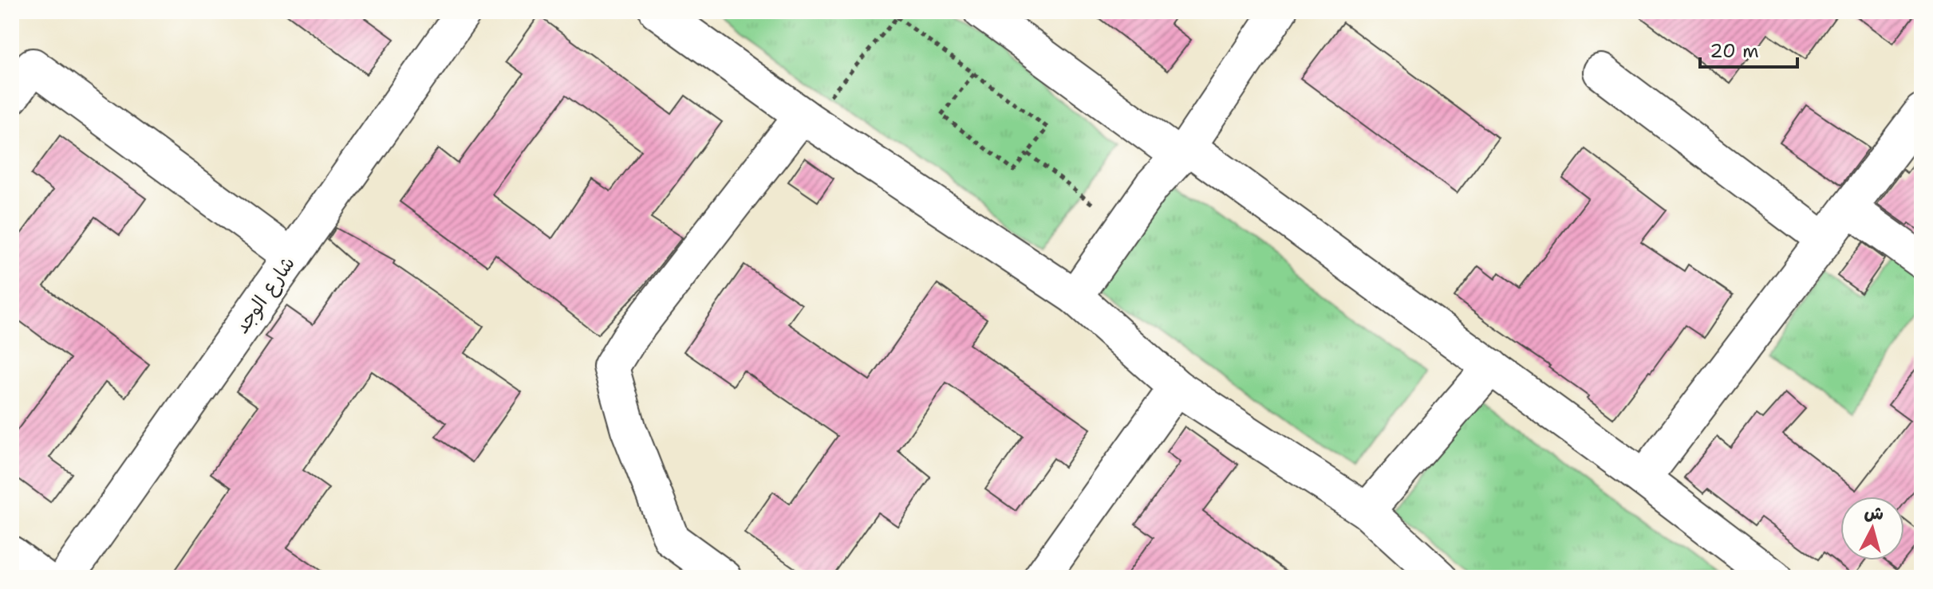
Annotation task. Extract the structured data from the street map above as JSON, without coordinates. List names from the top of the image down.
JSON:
{
  "streets": {
    "street": ["شارع الوجد"]
  },
  "scale_bar": "20 m",
  "north": "top"
}
